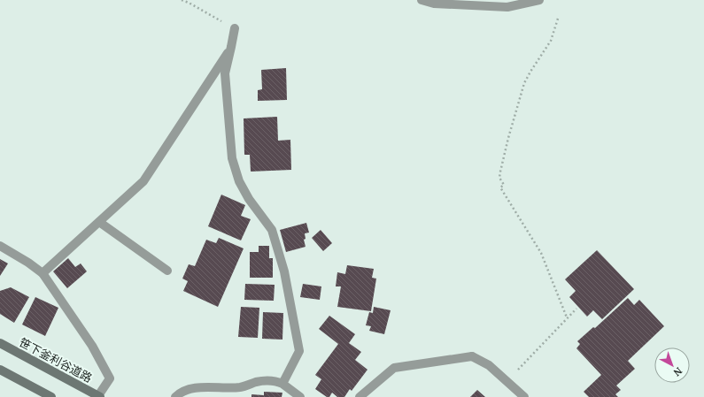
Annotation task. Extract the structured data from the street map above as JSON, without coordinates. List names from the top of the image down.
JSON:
{
  "streets": {
    "street": ["笹下釜利谷道路"]
  },
  "north": "bottom right"
}
